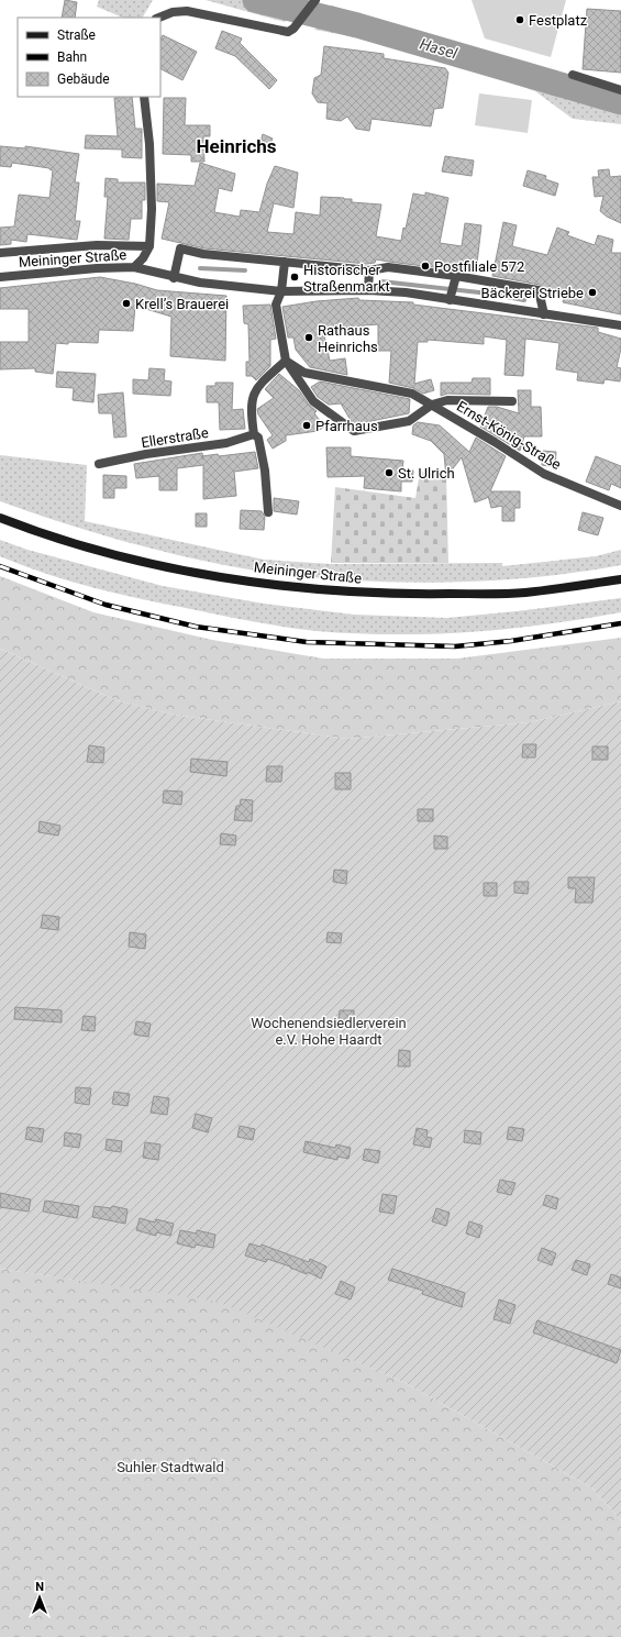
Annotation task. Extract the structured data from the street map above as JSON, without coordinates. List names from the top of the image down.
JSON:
{
  "streets": {
    "main road": ["Meininger Straße"],
    "street": ["Ernst-König-Straße", "Ellerstraße"]
  },
  "districts": ["Heinrichs"],
  "water": ["Hasel"],
  "parks": ["Wochenendsiedlerverein e.V. Hohe Haardt", "Suhler Stadtwald"],
  "places": [
    "Festplatz",
    "Postfiliale 572",
    "Historischer Straßenmarkt",
    "Bäckerei Striebe",
    "Krell’s Brauerei",
    "Rathaus Heinrichs",
    "Pfarrhaus",
    "St. Ulrich"
  ],
  "legend": ["Straße", "Bahn", "Gebäude"],
  "north": "top"
}
